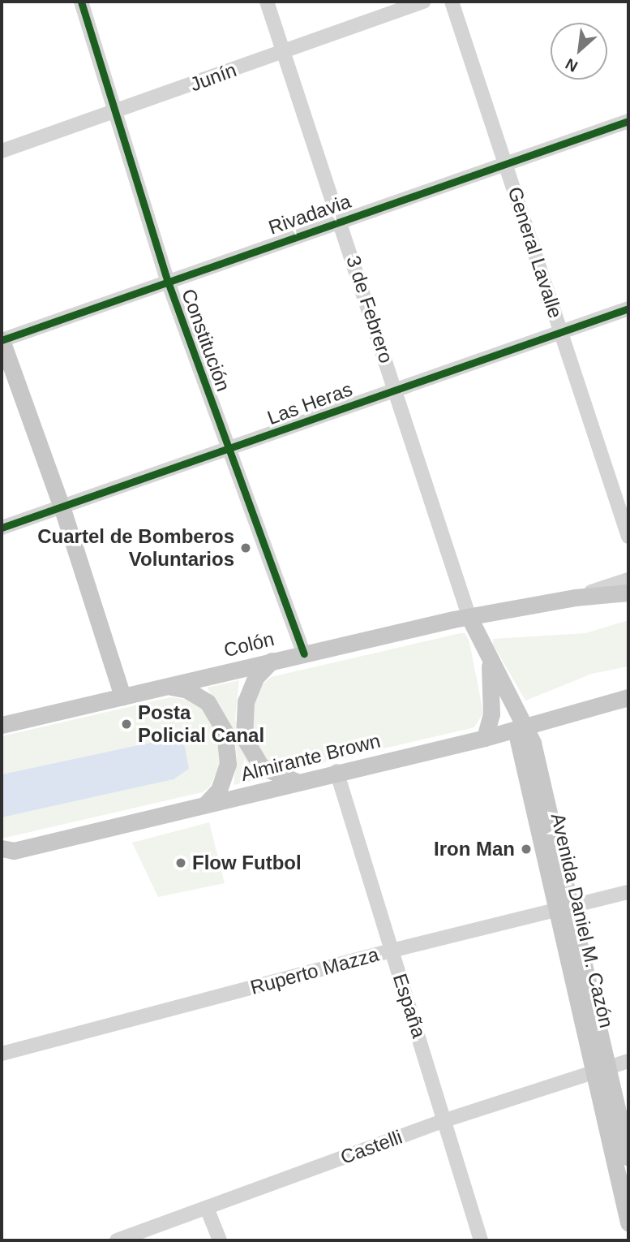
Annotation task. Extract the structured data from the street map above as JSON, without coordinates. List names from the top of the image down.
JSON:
{
  "streets": {
    "main road": ["Colón", "Almirante Brown", "Avenida Daniel M. Cazón"],
    "street": [
      "Junín",
      "Rivadavia",
      "General Lavalle",
      "3 de Febrero",
      "Constitución",
      "Las Heras",
      "Ruperto Mazza",
      "España",
      "Castelli"
    ]
  },
  "crossings": [
    ["Junín", "3 de Febrero"],
    ["Junín", "Constitución"],
    ["Rivadavia", "General Lavalle"],
    ["Rivadavia", "3 de Febrero"],
    ["Rivadavia", "Constitución"],
    ["General Lavalle", "Las Heras"],
    ["3 de Febrero", "Las Heras"],
    ["3 de Febrero", "Colón"],
    ["3 de Febrero", "Avenida Daniel M. Cazón"],
    ["Constitución", "Las Heras"],
    ["Constitución", "Colón"],
    ["Colón", "Avenida Daniel M. Cazón"],
    ["Almirante Brown", "Avenida Daniel M. Cazón"],
    ["Almirante Brown", "España"],
    ["Avenida Daniel M. Cazón", "Ruperto Mazza"],
    ["Avenida Daniel M. Cazón", "Castelli"],
    ["Ruperto Mazza", "España"],
    ["España", "Castelli"]
  ],
  "places": [
    "Cuartel de Bomberos Voluntarios",
    "Posta Policial Canal",
    "Iron Man",
    "Flow Futbol"
  ],
  "north": "bottom left"
}
